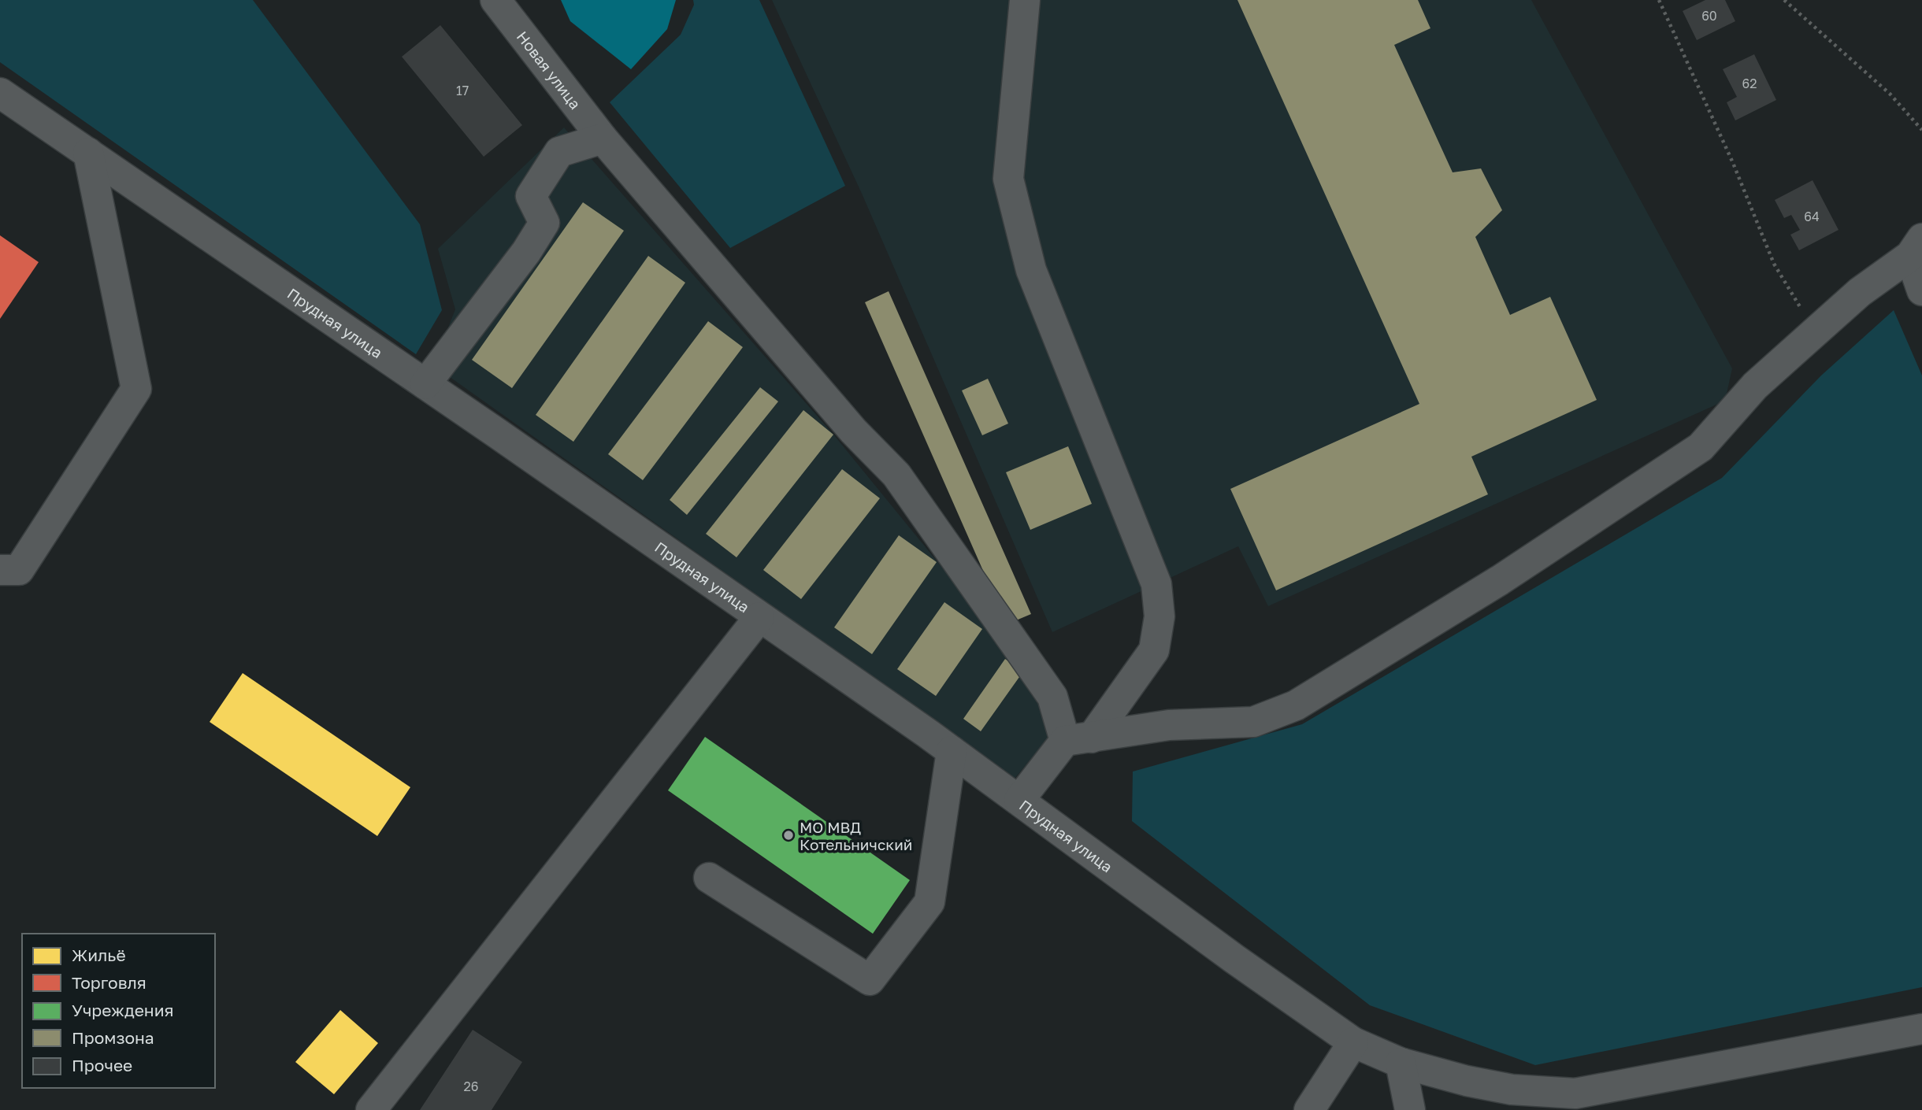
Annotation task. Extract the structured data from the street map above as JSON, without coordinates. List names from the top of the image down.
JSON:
{
  "streets": {
    "street": ["Новая улица", "Прудная улица"]
  },
  "places": ["МО МВД Котельничский"],
  "house_numbers": [
    "60",
    "62",
    "17",
    "64",
    "26"
  ],
  "legend": [
    "Жильё",
    "Торговля",
    "Учреждения",
    "Промзона",
    "Прочее"
  ]
}
